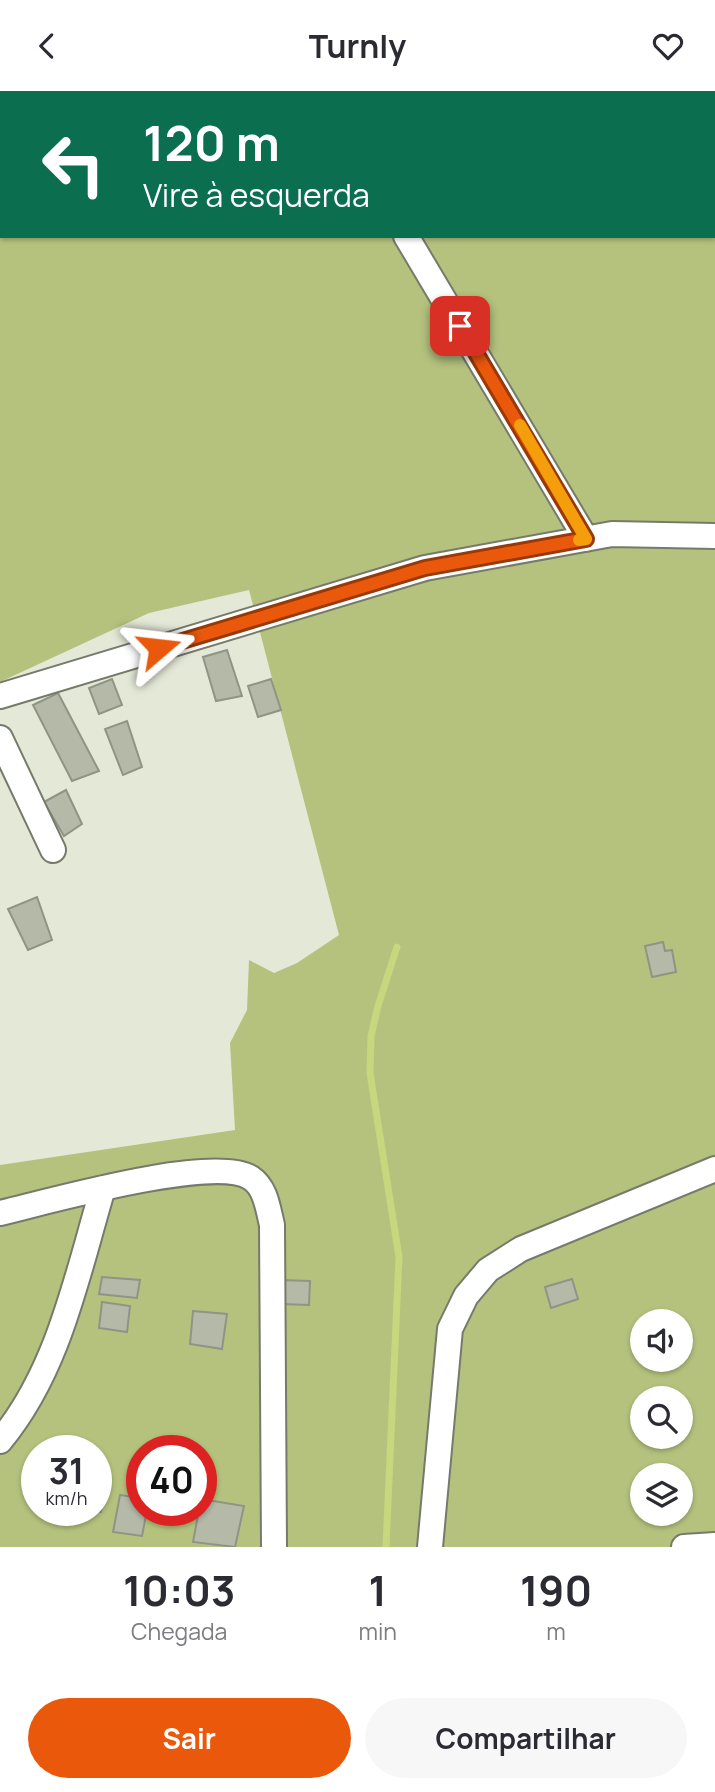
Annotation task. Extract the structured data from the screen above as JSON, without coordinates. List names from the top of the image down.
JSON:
{
  "page": {
    "header": "Turnly",
    "turn": ["120 m", "Vire à esquerda"],
    "speed": "31 km/h",
    "limit": "40",
    "eta": [
      "10:03",
      "Chegada",
      "1",
      "min",
      "190",
      "m"
    ],
    "buttons": ["Sair", "Compartilhar"]
  }
}
